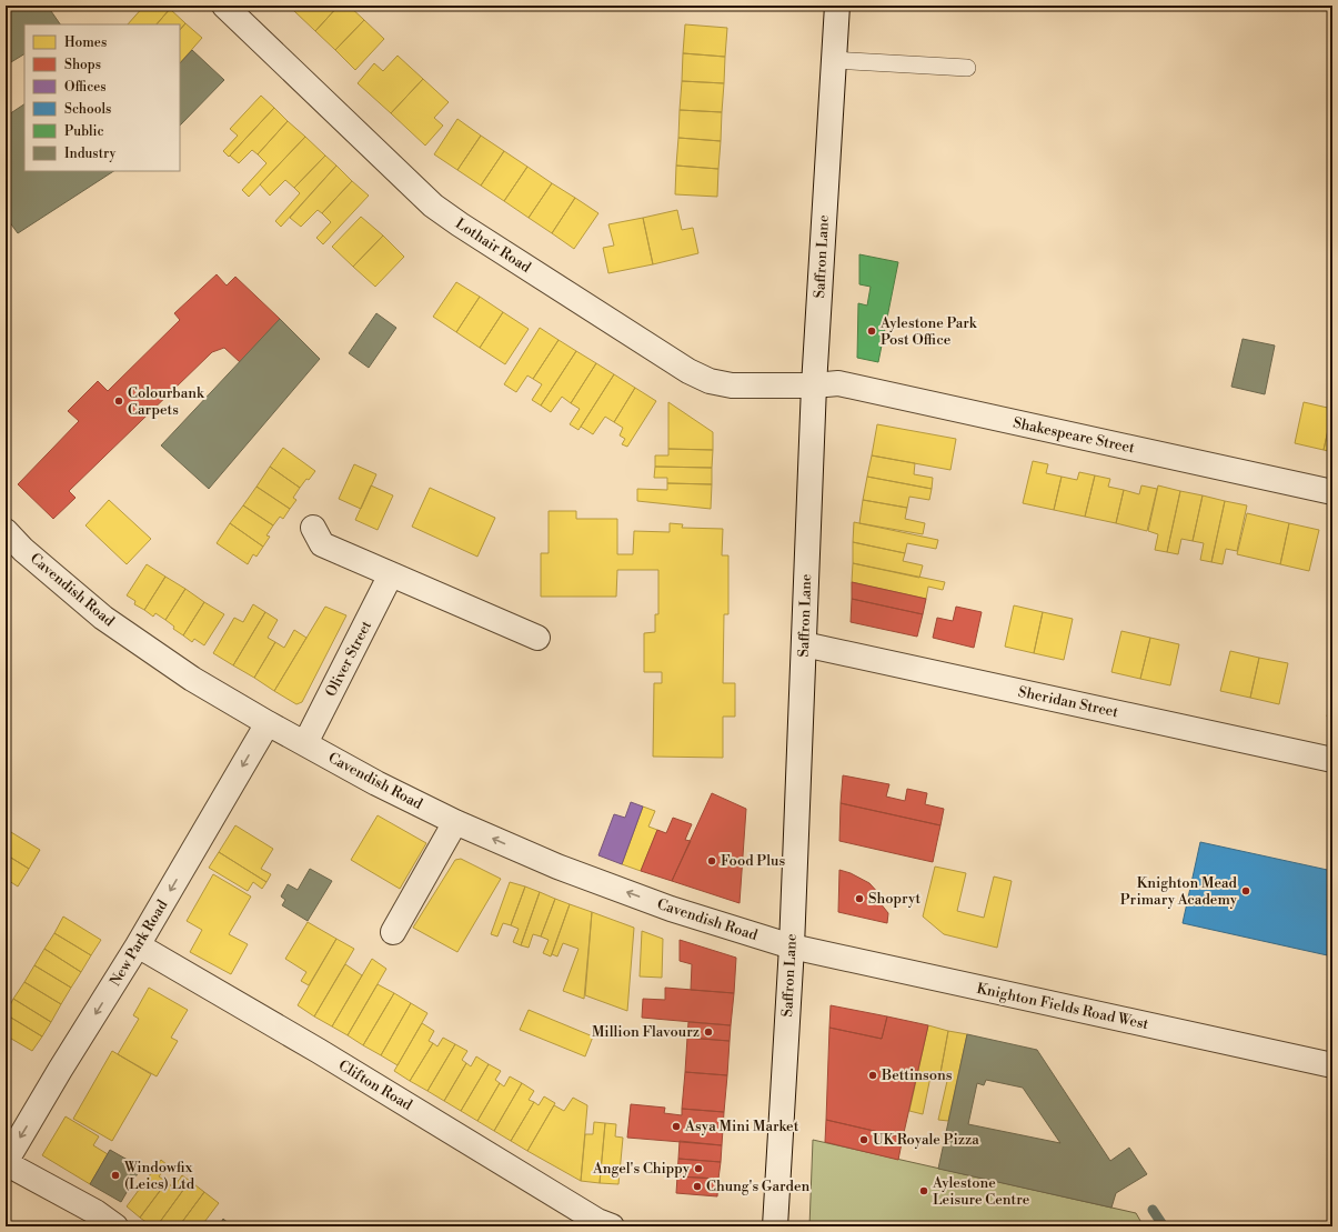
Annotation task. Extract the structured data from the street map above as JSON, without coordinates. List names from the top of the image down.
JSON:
{
  "streets": {
    "street": [
      "Lothair Road",
      "Saffron Lane",
      "Shakespeare Street",
      "Cavendish Road",
      "Oliver Street",
      "Sheridan Street",
      "New Park Road",
      "Knighton Fields Road West",
      "Clifton Road"
    ]
  },
  "crossings": [
    ["Lothair Road", "Saffron Lane"],
    ["Lothair Road", "Shakespeare Street"],
    ["Saffron Lane", "Shakespeare Street"],
    ["Saffron Lane", "Cavendish Road"],
    ["Saffron Lane", "Sheridan Street"],
    ["Saffron Lane", "Knighton Fields Road West"],
    ["Cavendish Road", "Oliver Street"],
    ["Cavendish Road", "New Park Road"],
    ["Cavendish Road", "Knighton Fields Road West"],
    ["New Park Road", "Clifton Road"]
  ],
  "one_way": ["Cavendish Road", "New Park Road"],
  "places": [
    "Aylestone Park Post Office",
    "Colourbank Carpets",
    "Food Plus",
    "Knighton Mead Primary Academy",
    "Shopryt",
    "Million Flavourz",
    "Bettinsons",
    "Asya Mini Market",
    "UK Royale Pizza",
    "Angel's Chippy",
    "Windowfix (Leics) Ltd",
    "Chung's Garden",
    "Aylestone Leisure Centre"
  ],
  "legend": [
    "Homes",
    "Shops",
    "Offices",
    "Schools",
    "Public",
    "Industry"
  ]
}
